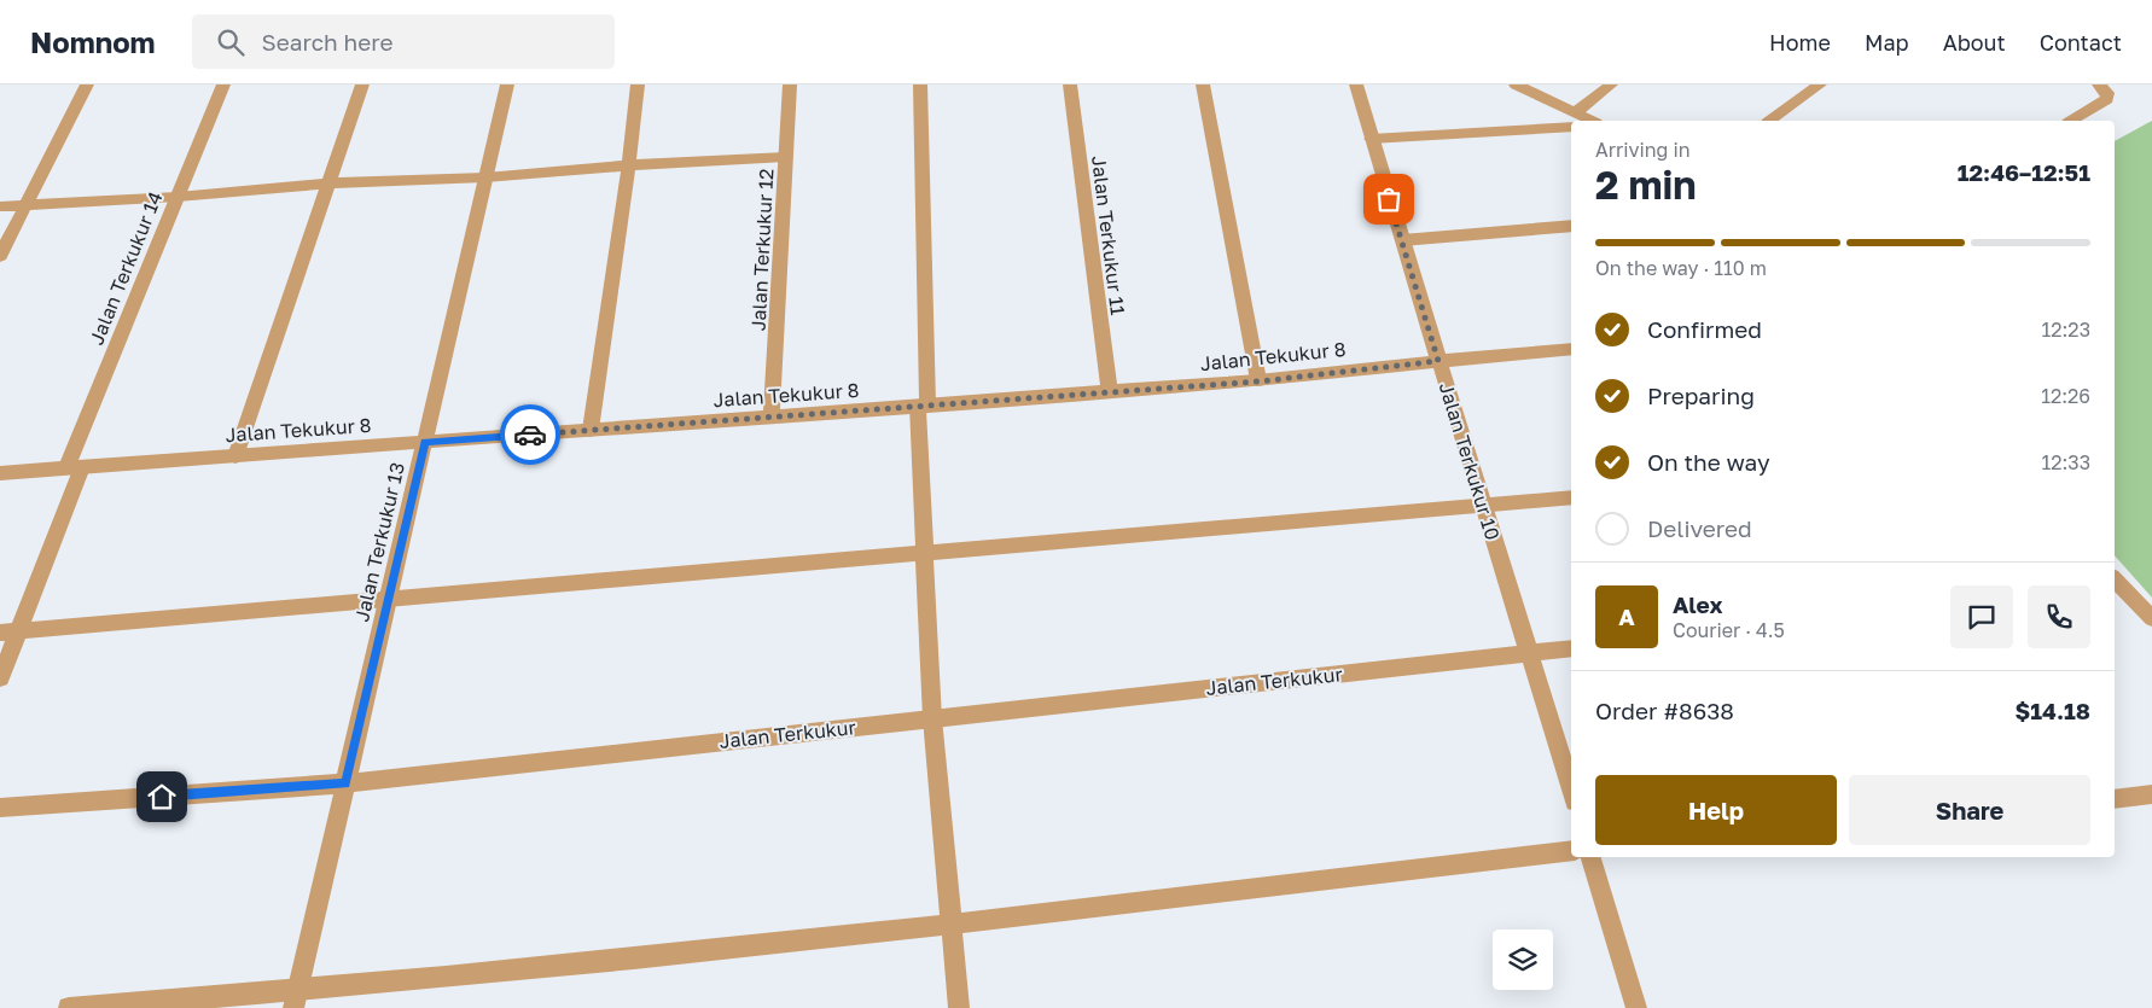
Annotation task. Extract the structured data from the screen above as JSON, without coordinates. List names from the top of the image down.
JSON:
{
  "streets": {
    "street": [
      "Jalan Terkukur 11",
      "Jalan Terkukur 12",
      "Jalan Terkukur 14",
      "Jalan Tekukur 8",
      "Jalan Terkukur 10",
      "Jalan Terkukur 13",
      "Jalan Terkukur"
    ]
  },
  "crossings": [
    ["Jalan Terkukur 11", "Jalan Tekukur 8"],
    ["Jalan Terkukur 12", "Jalan Tekukur 8"],
    ["Jalan Terkukur 14", "Jalan Tekukur 8"],
    ["Jalan Tekukur 8", "Jalan Terkukur 10"],
    ["Jalan Tekukur 8", "Jalan Terkukur 13"],
    ["Jalan Terkukur 10", "Jalan Terkukur"],
    ["Jalan Terkukur 13", "Jalan Terkukur"]
  ],
  "page": {
    "header": "Nomnom",
    "search": "Search here",
    "nav": [
      "Home",
      "Map",
      "About",
      "Contact"
    ],
    "heading": ["2 min", "Arriving in", "12:46–12:51"],
    "panel": [
      "Alex",
      "Courier · 4.5",
      "Order #8638",
      "$14.18"
    ],
    "bar": "On the way · 110 m",
    "list": [
      ["Confirmed", "12:23"],
      ["Preparing", "12:26"],
      ["On the way", "12:33"],
      "Delivered"
    ],
    "round": "A",
    "buttons": ["Help", "Share"]
  }
}
